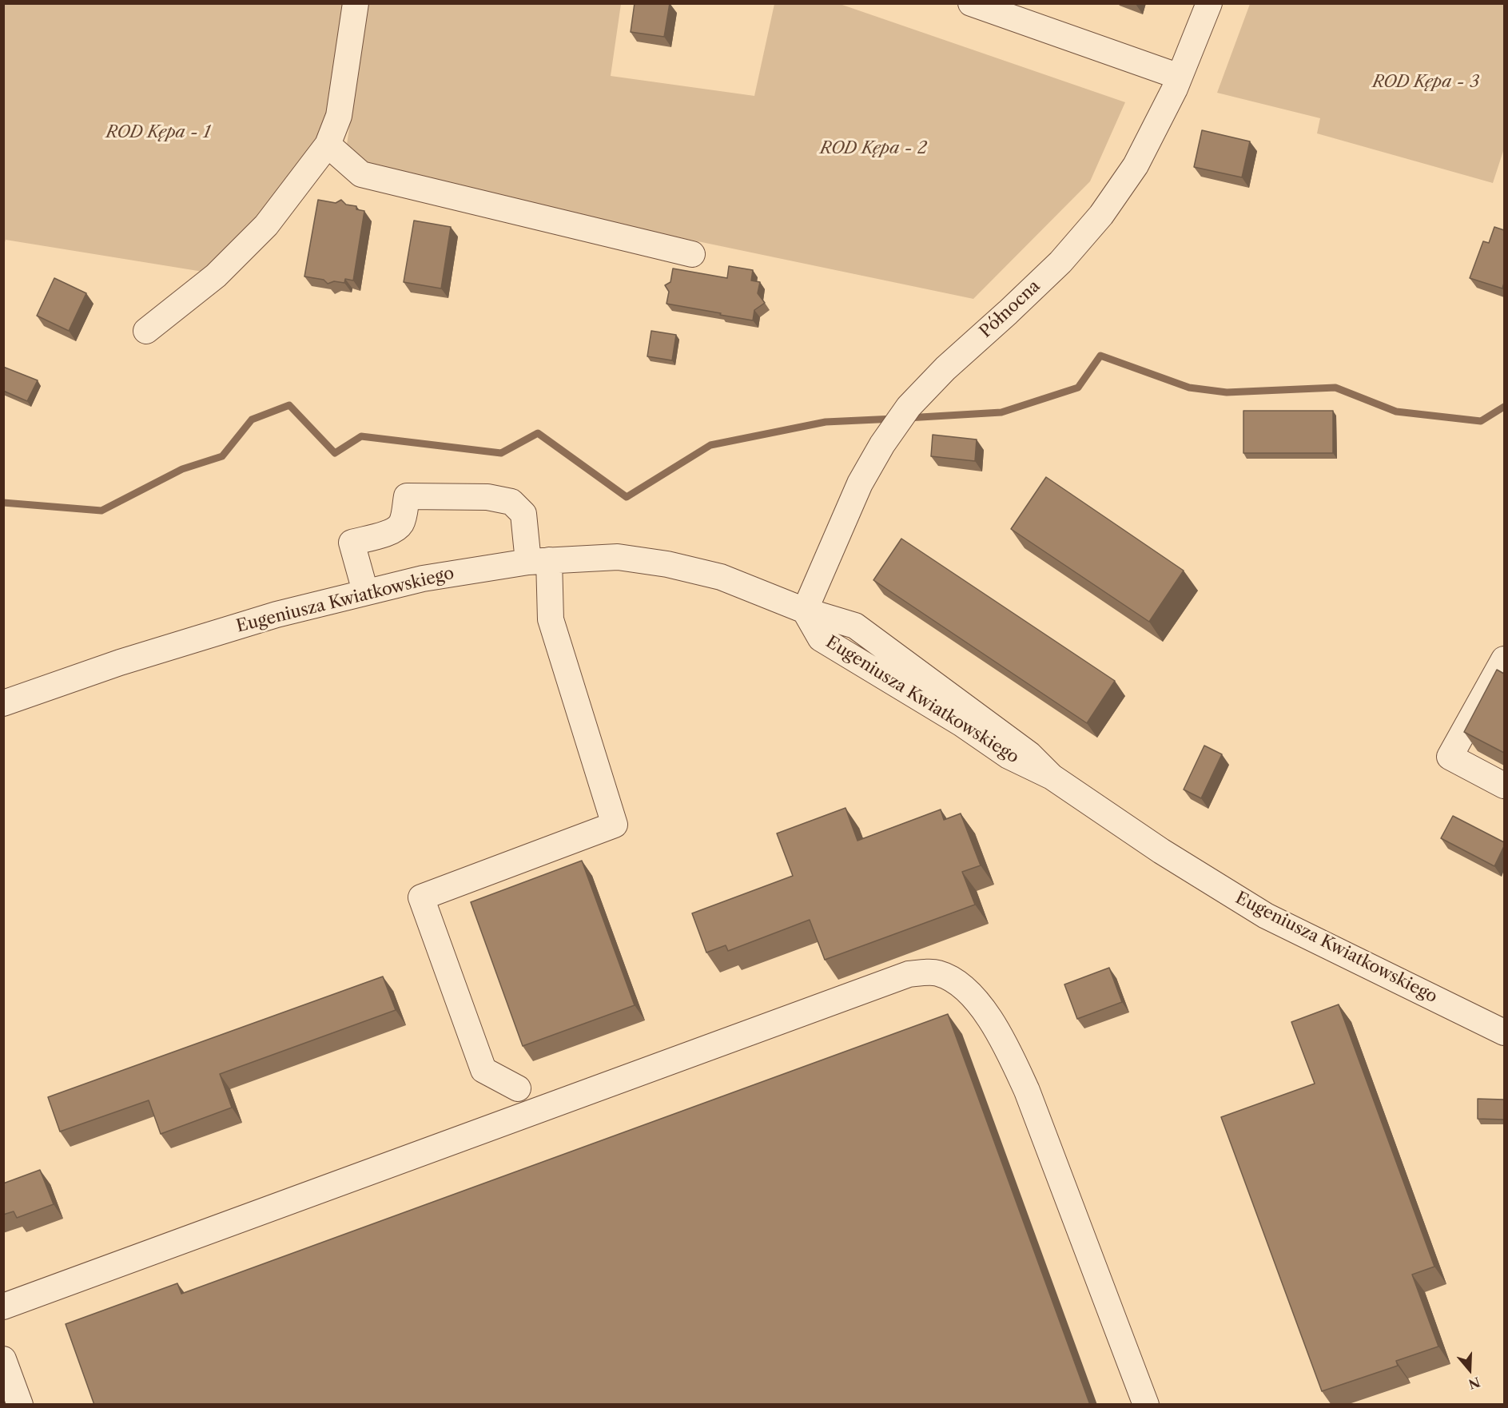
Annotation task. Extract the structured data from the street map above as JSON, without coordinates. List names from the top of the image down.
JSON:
{
  "streets": {
    "street": ["Północna", "Eugeniusza Kwiatkowskiego"]
  },
  "crossings": [
    ["Północna", "Eugeniusza Kwiatkowskiego"]
  ],
  "parks": ["ROD Kępa - 3", "ROD Kępa - 1", "ROD Kępa - 2"],
  "north": "bottom"
}
